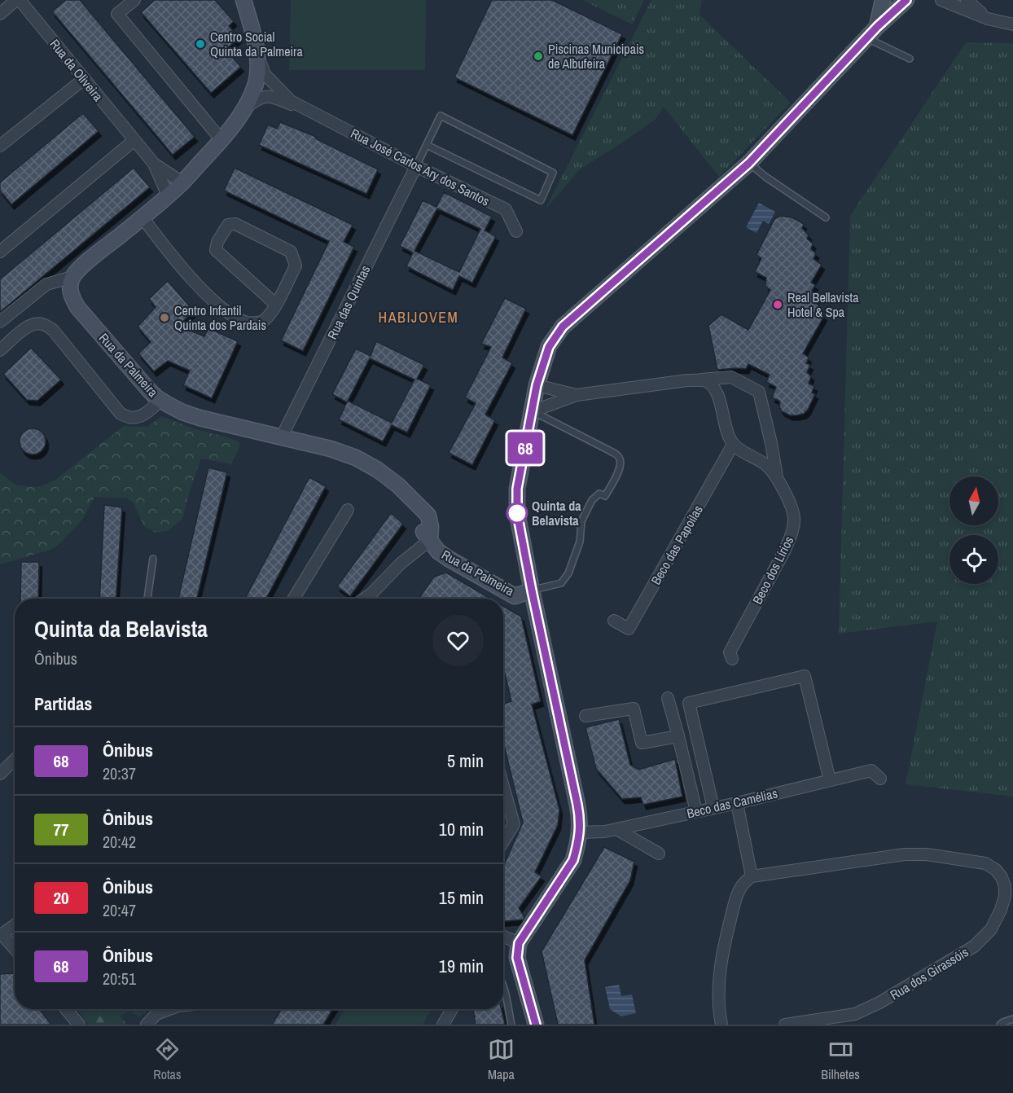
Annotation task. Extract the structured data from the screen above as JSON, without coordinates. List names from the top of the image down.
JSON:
{
  "streets": {
    "street": [
      "Rua da Oliveira",
      "Rua José Carlos Ary dos Santos",
      "Rua das Quintas",
      "Rua da Palmeira",
      "Beco das Papoilas",
      "Beco dos Lírios",
      "Beco das Camélias",
      "Rua dos Girassóis"
    ]
  },
  "crossings": [
    ["Rua José Carlos Ary dos Santos", "Rua das Quintas"],
    ["Rua das Quintas", "Rua da Palmeira"]
  ],
  "districts": ["HABIJOVEM"],
  "places": [
    "Centro Social Quinta da Palmeira",
    "Piscinas Municipais de Albufeira",
    "Real Bellavista Hotel & Spa",
    "Centro Infantil Quinta dos Pardais",
    "Quinta da Belavista"
  ],
  "lines": ["bus line 68"],
  "north": "top",
  "page": {
    "on_map": "68",
    "heading": [
      ["Quinta da Belavista", "Ônibus"],
      "Partidas"
    ],
    "list": [
      {
        "mark": "68",
        "name": "Ônibus",
        "note": "20:37",
        "value": "5 min"
      },
      {
        "mark": "77",
        "name": "Ônibus",
        "note": "20:42",
        "value": "10 min"
      },
      {
        "mark": "20",
        "name": "Ônibus",
        "note": "20:47",
        "value": "15 min"
      },
      {
        "mark": "68",
        "name": "Ônibus",
        "note": "20:51",
        "value": "19 min"
      }
    ],
    "tabs": ["Rotas", "Mapa", "Bilhetes"]
  }
}
